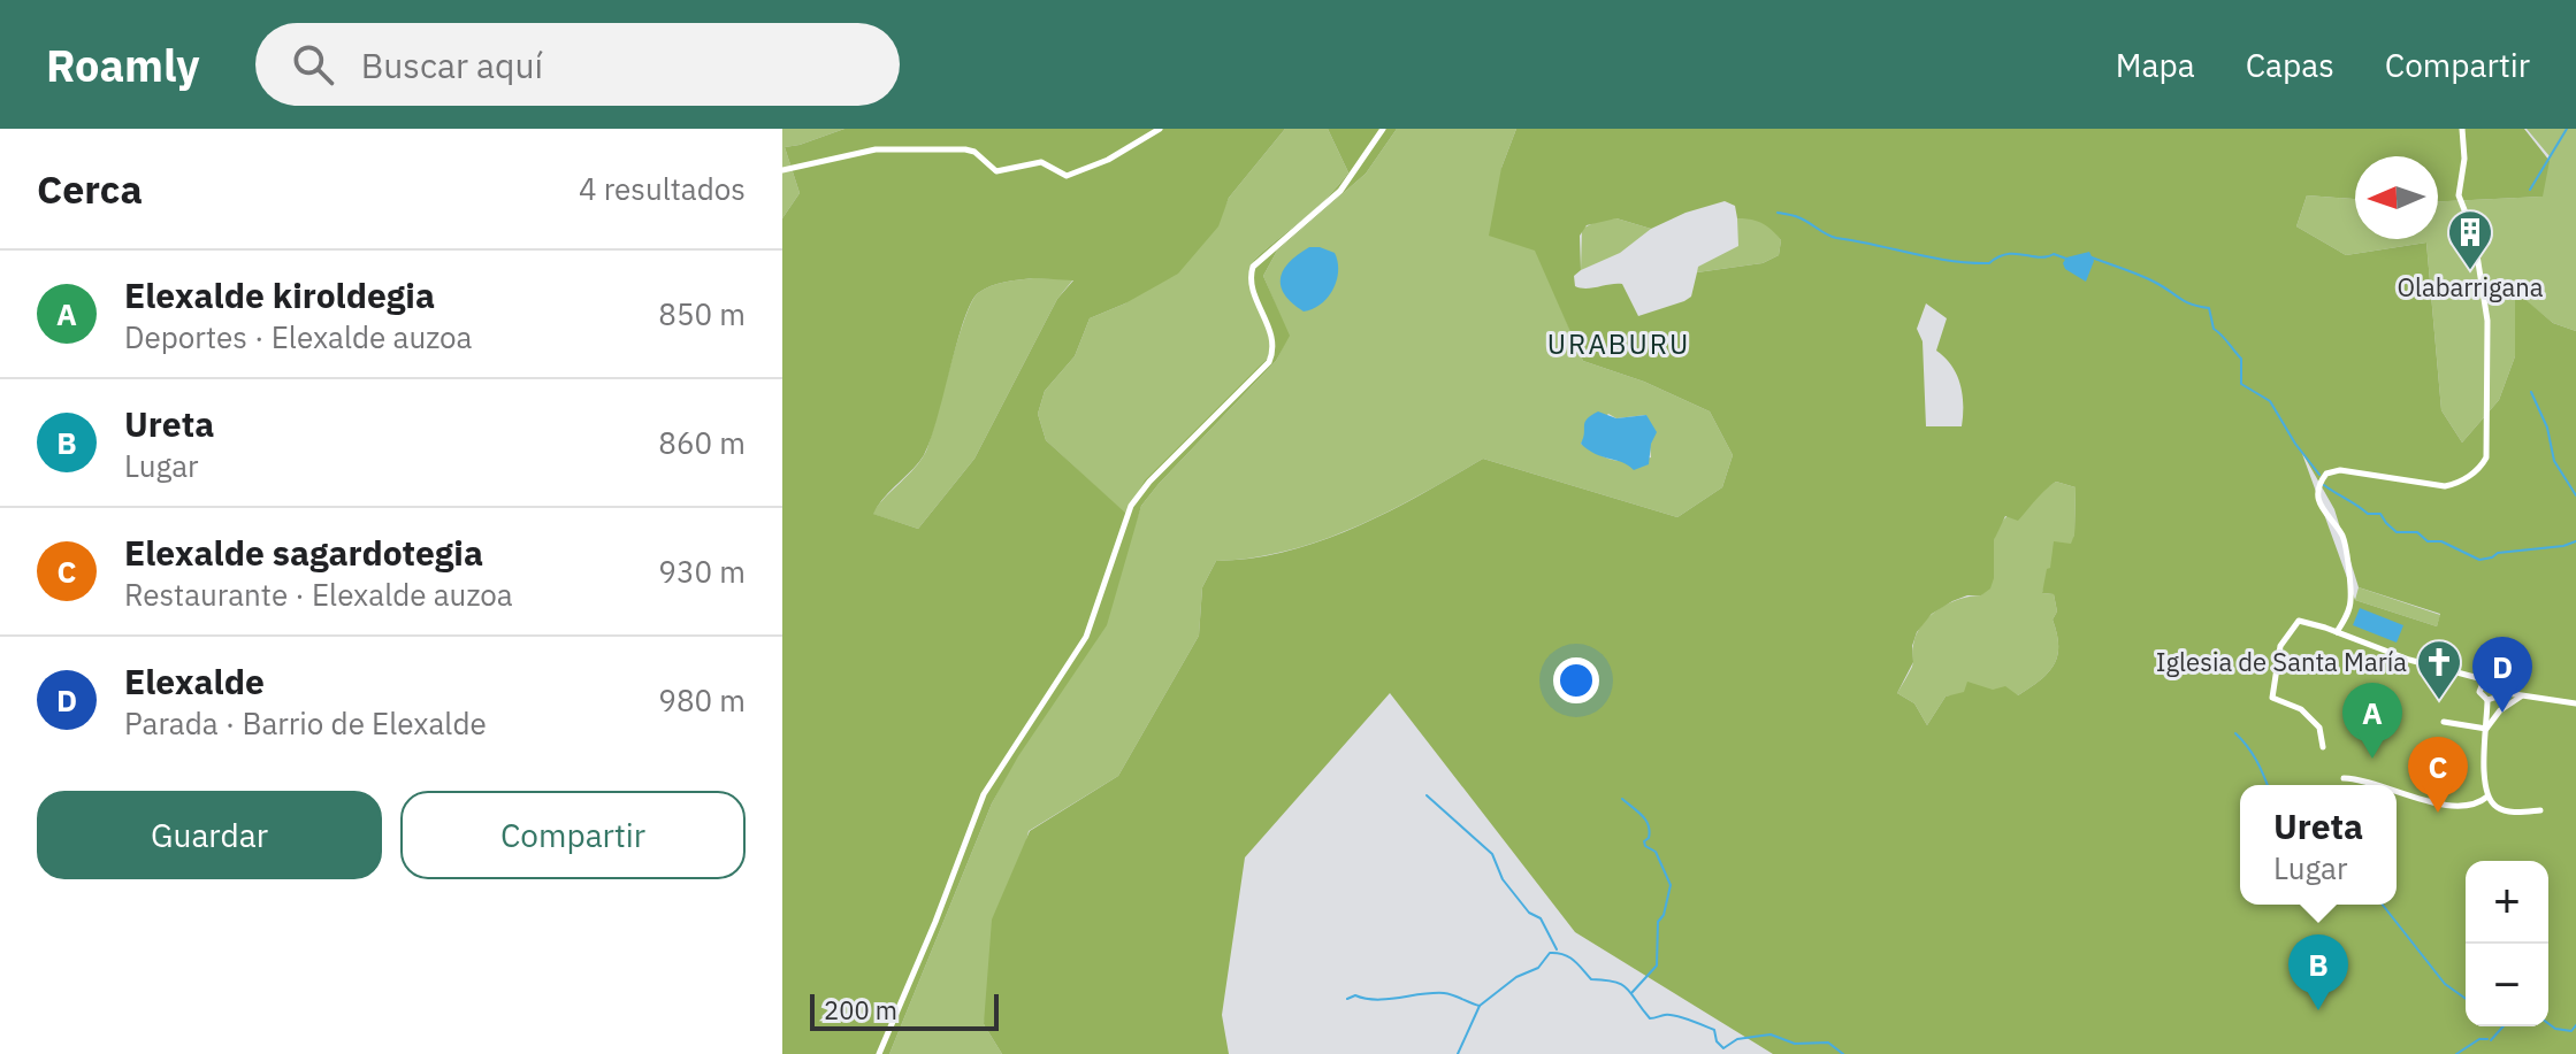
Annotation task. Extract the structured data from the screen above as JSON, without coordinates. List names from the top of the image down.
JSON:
{
  "districts": ["URABURU"],
  "places": {
    "building": ["Olabarrigana"],
    "church": ["Iglesia de Santa María"]
  },
  "scale_bar": "200 m",
  "north": "left",
  "page": {
    "header": "Roamly",
    "search": "Buscar aquí",
    "nav": ["Mapa", "Capas", "Compartir"],
    "heading": ["Cerca", "4 resultados"],
    "list": [
      {
        "mark": "A",
        "name": "Elexalde kiroldegia",
        "note": "Deportes · Elexalde auzoa",
        "value": "850 m"
      },
      {
        "mark": "B",
        "name": "Ureta",
        "note": "Lugar",
        "value": "860 m"
      },
      {
        "mark": "C",
        "name": "Elexalde sagardotegia",
        "note": "Restaurante · Elexalde auzoa",
        "value": "930 m"
      },
      {
        "mark": "D",
        "name": "Elexalde",
        "note": "Parada · Barrio de Elexalde",
        "value": "980 m"
      }
    ],
    "pins": [
      "D",
      "A",
      "C",
      "B"
    ],
    "buttons": ["Guardar", "Compartir"],
    "popup": ["Ureta", "Lugar"],
    "map_buttons": ["+", "−"],
    "scale": "200 m"
  }
}
